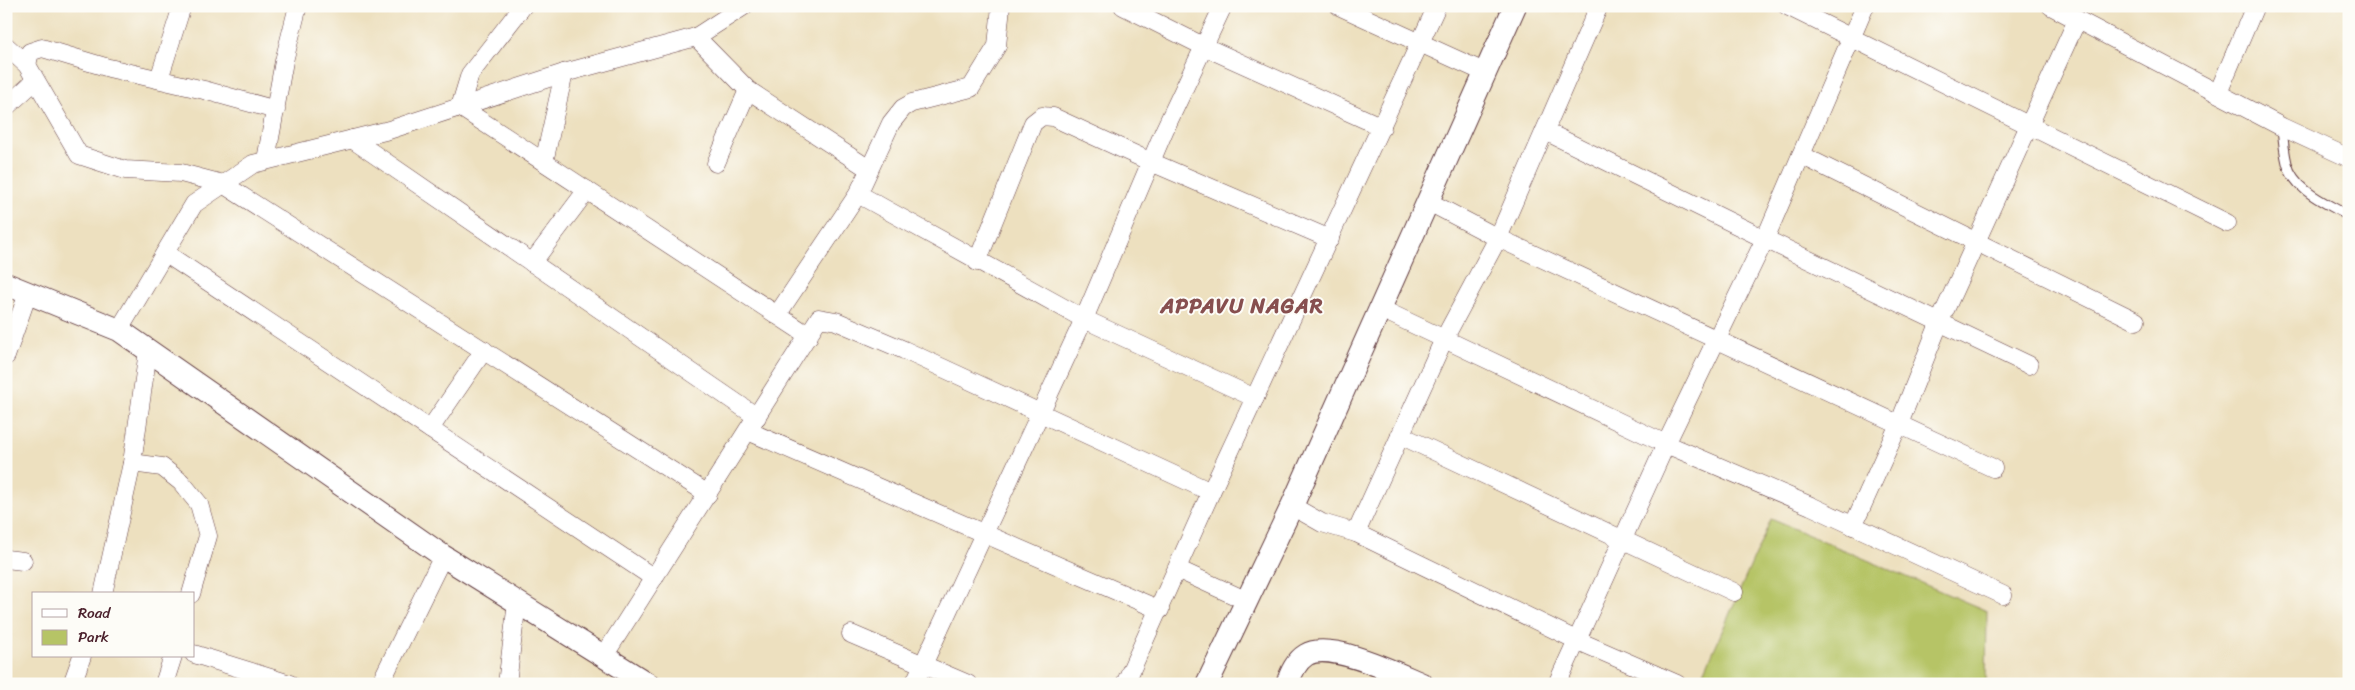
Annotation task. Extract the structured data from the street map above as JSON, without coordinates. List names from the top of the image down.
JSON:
{
  "districts": ["APPAVU NAGAR"],
  "legend": ["Road", "Park"]
}
